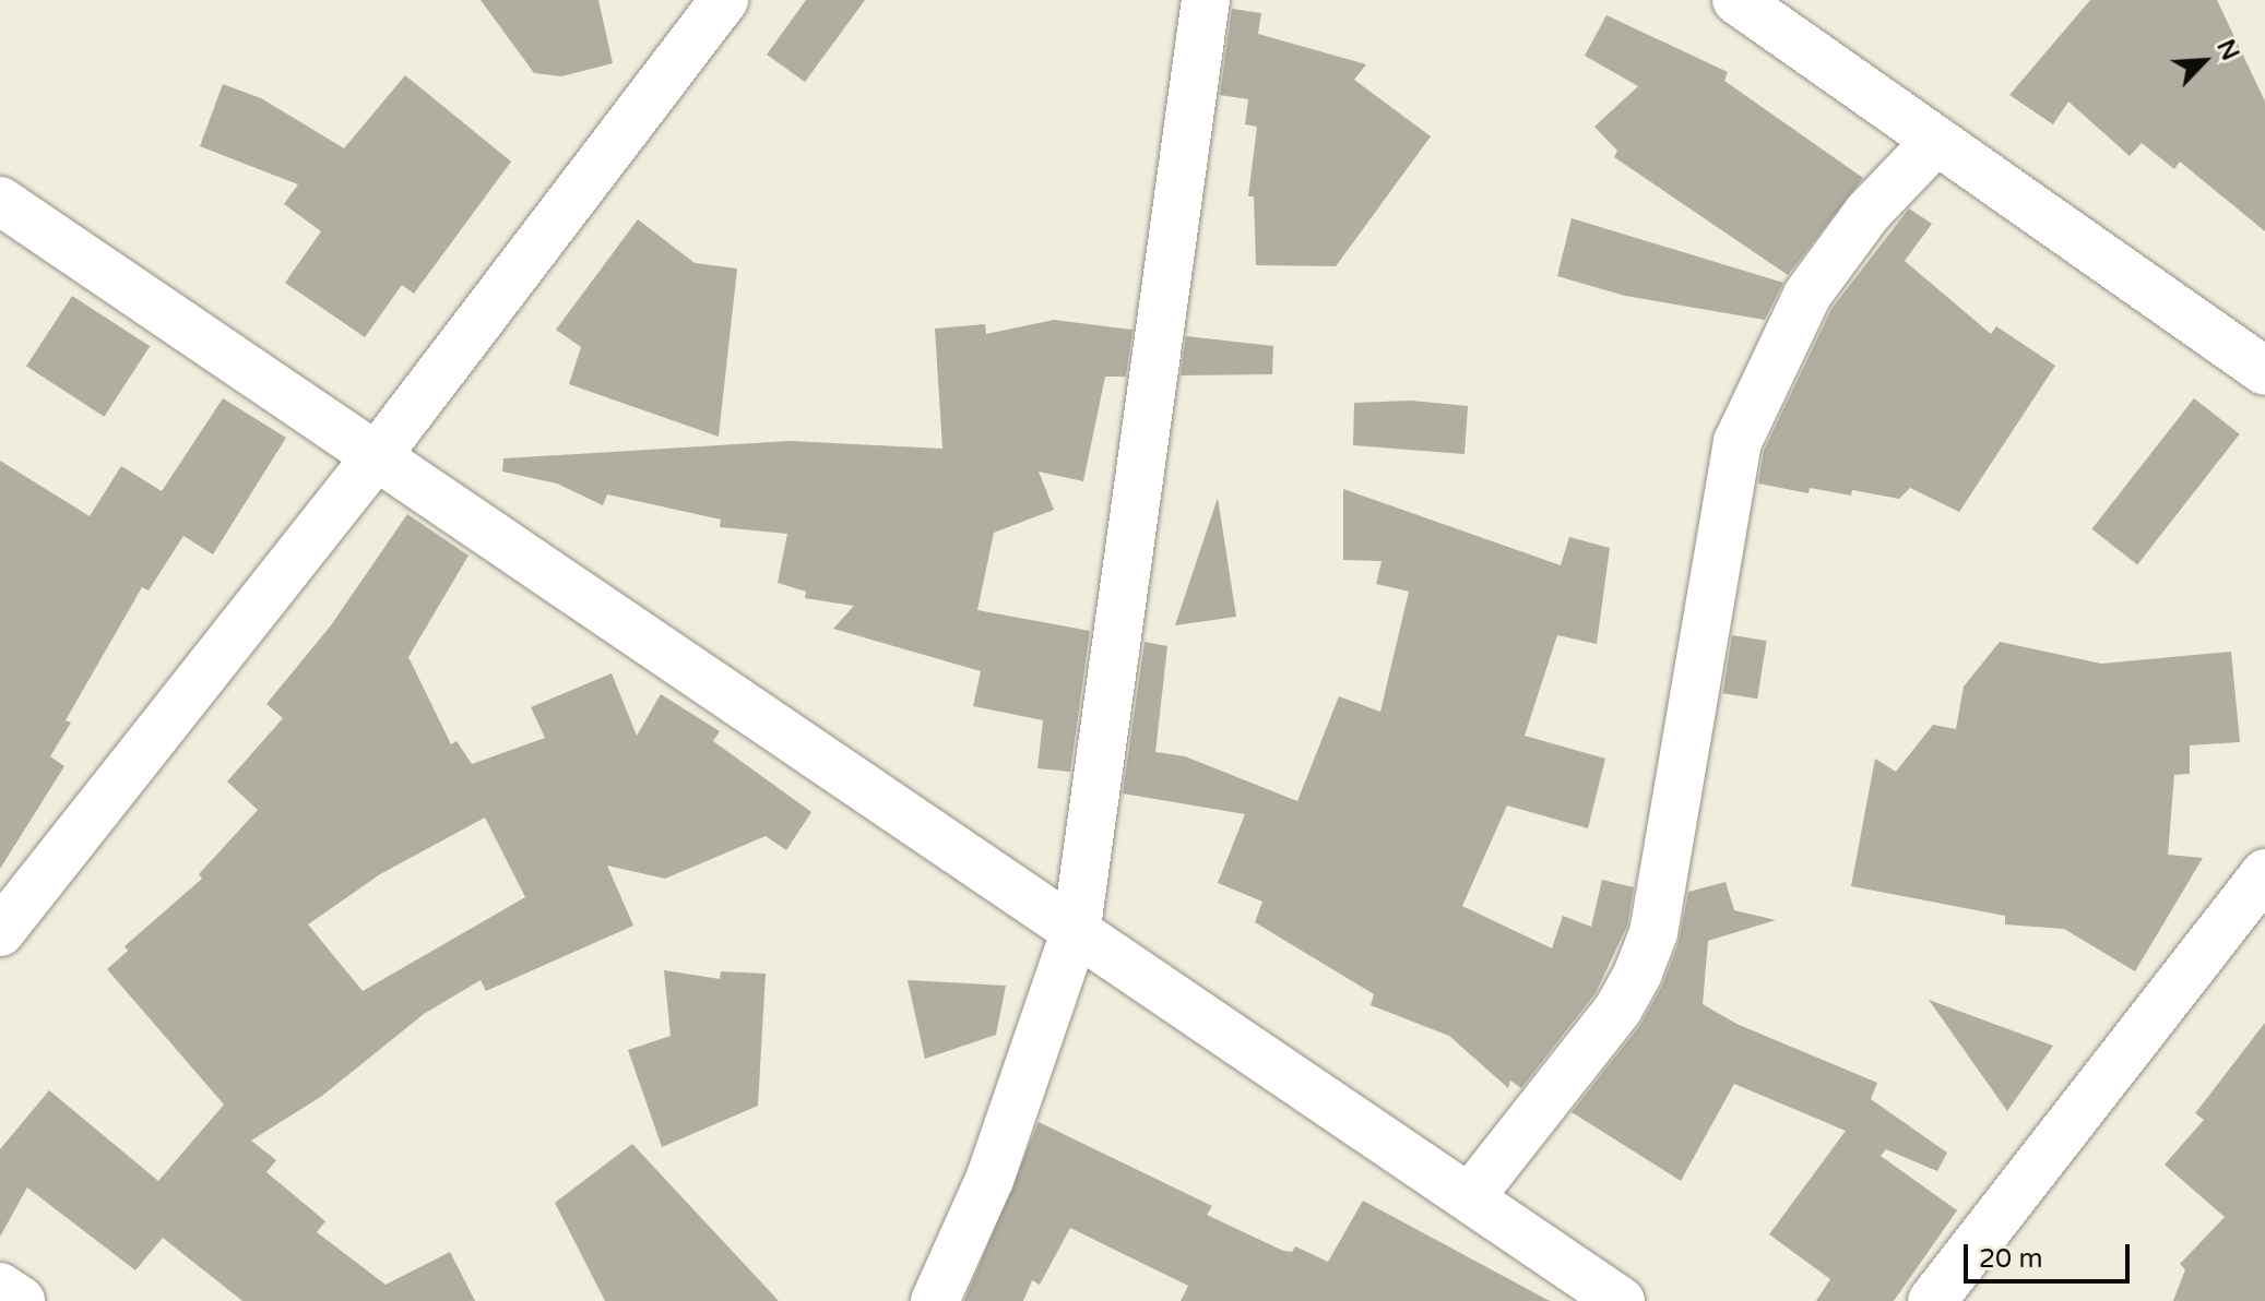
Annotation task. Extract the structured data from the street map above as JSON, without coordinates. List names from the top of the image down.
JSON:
{
  "scale_bar": "20 m",
  "north": "top right"
}
